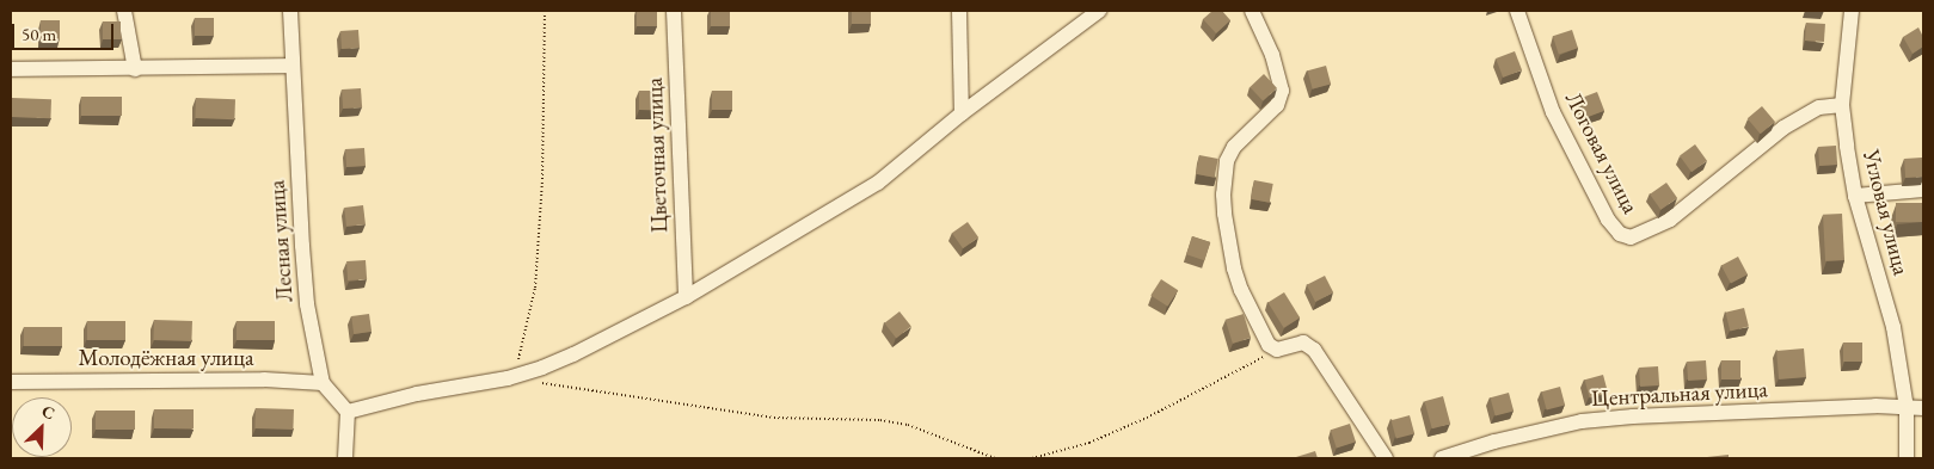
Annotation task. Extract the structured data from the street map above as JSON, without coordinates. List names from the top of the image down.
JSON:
{
  "streets": {
    "street": [
      "Логовая улица",
      "Цветочная улица",
      "Угловая улица",
      "Лесная улица",
      "Молодёжная улица",
      "Центральная улица"
    ]
  },
  "crossings": [
    ["Логовая улица", "Угловая улица"],
    ["Угловая улица", "Центральная улица"],
    ["Лесная улица", "Молодёжная улица"]
  ],
  "scale_bar": "50 m",
  "north": "top right"
}
